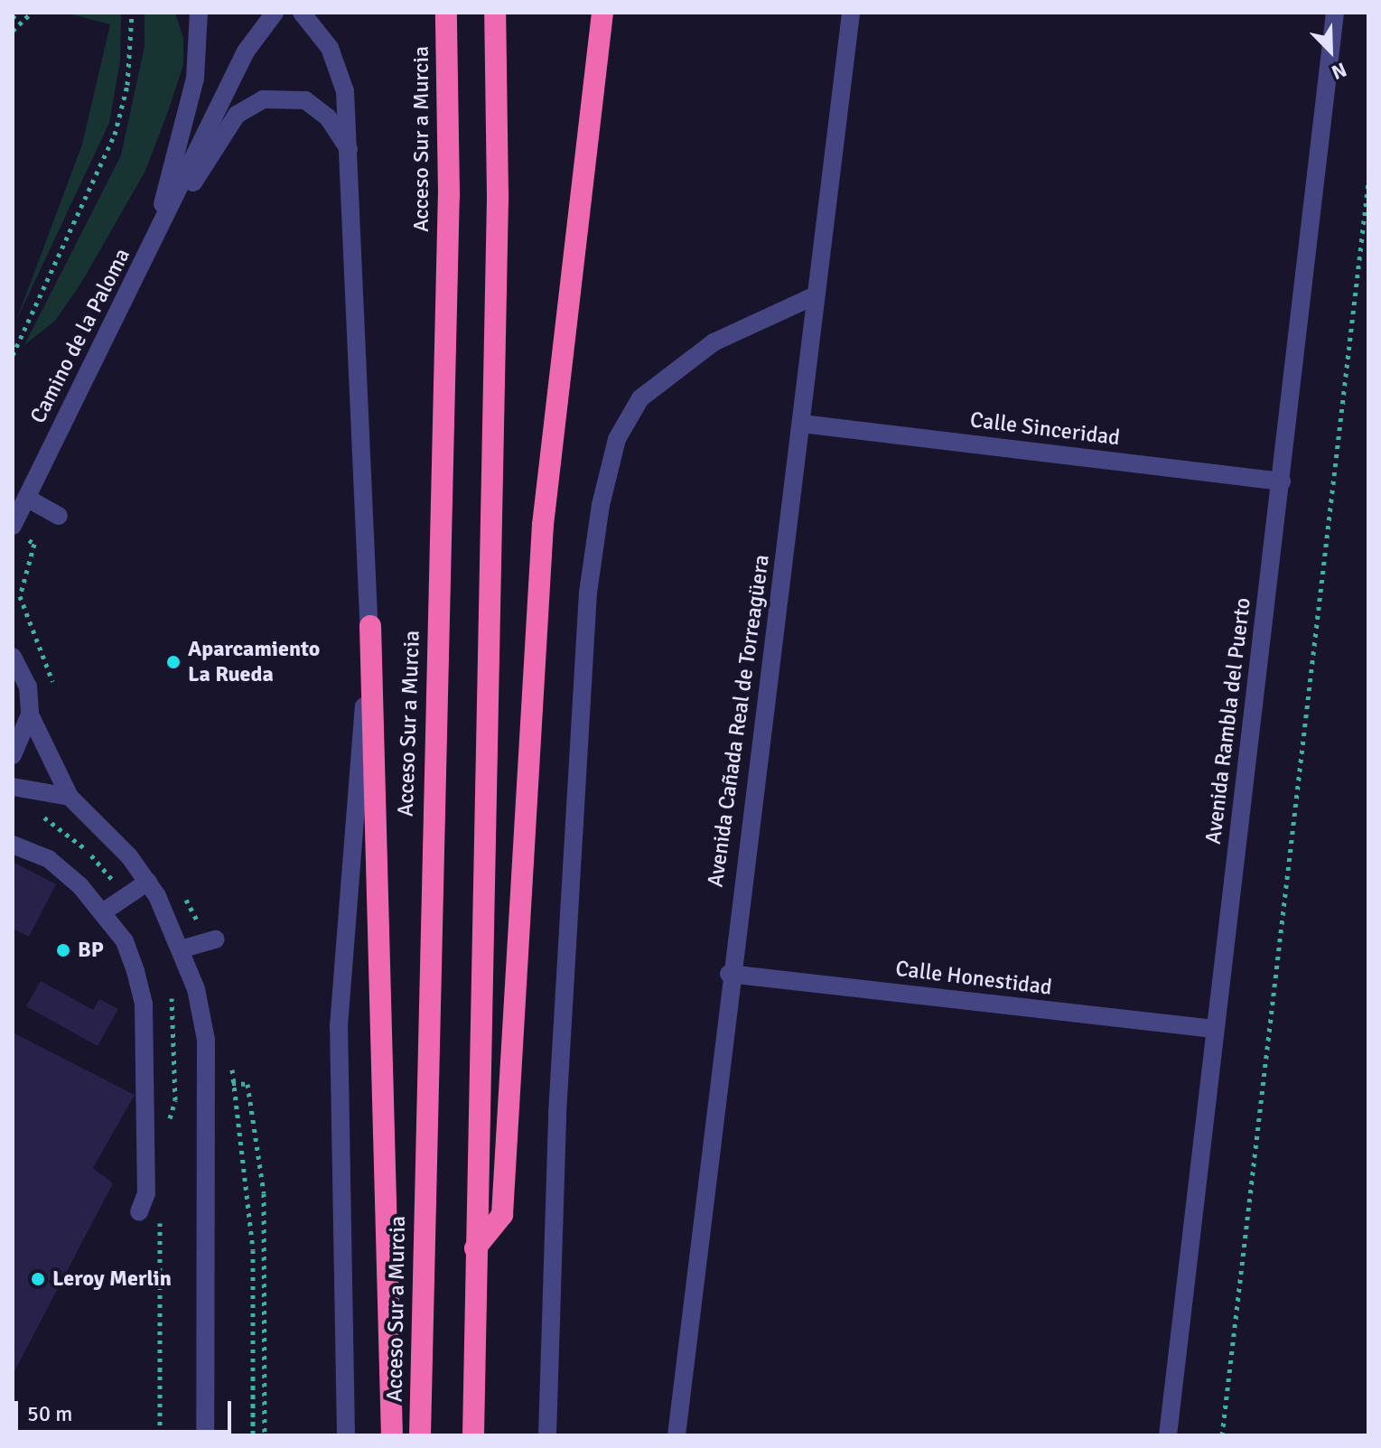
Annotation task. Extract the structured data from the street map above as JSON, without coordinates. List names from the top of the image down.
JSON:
{
  "streets": {
    "highway": ["Acceso Sur a Murcia"],
    "street": [
      "Camino de la Paloma",
      "Calle Sinceridad",
      "Avenida Cañada Real de Torreagüera",
      "Avenida Rambla del Puerto",
      "Calle Honestidad"
    ]
  },
  "crossings": [
    ["Calle Sinceridad", "Avenida Cañada Real de Torreagüera"],
    ["Calle Sinceridad", "Avenida Rambla del Puerto"],
    ["Avenida Cañada Real de Torreagüera", "Calle Honestidad"],
    ["Avenida Rambla del Puerto", "Calle Honestidad"]
  ],
  "places": ["Aparcamiento La Rueda", "BP", "Leroy Merlin"],
  "scale_bar": "50 m",
  "north": "bottom right"
}
